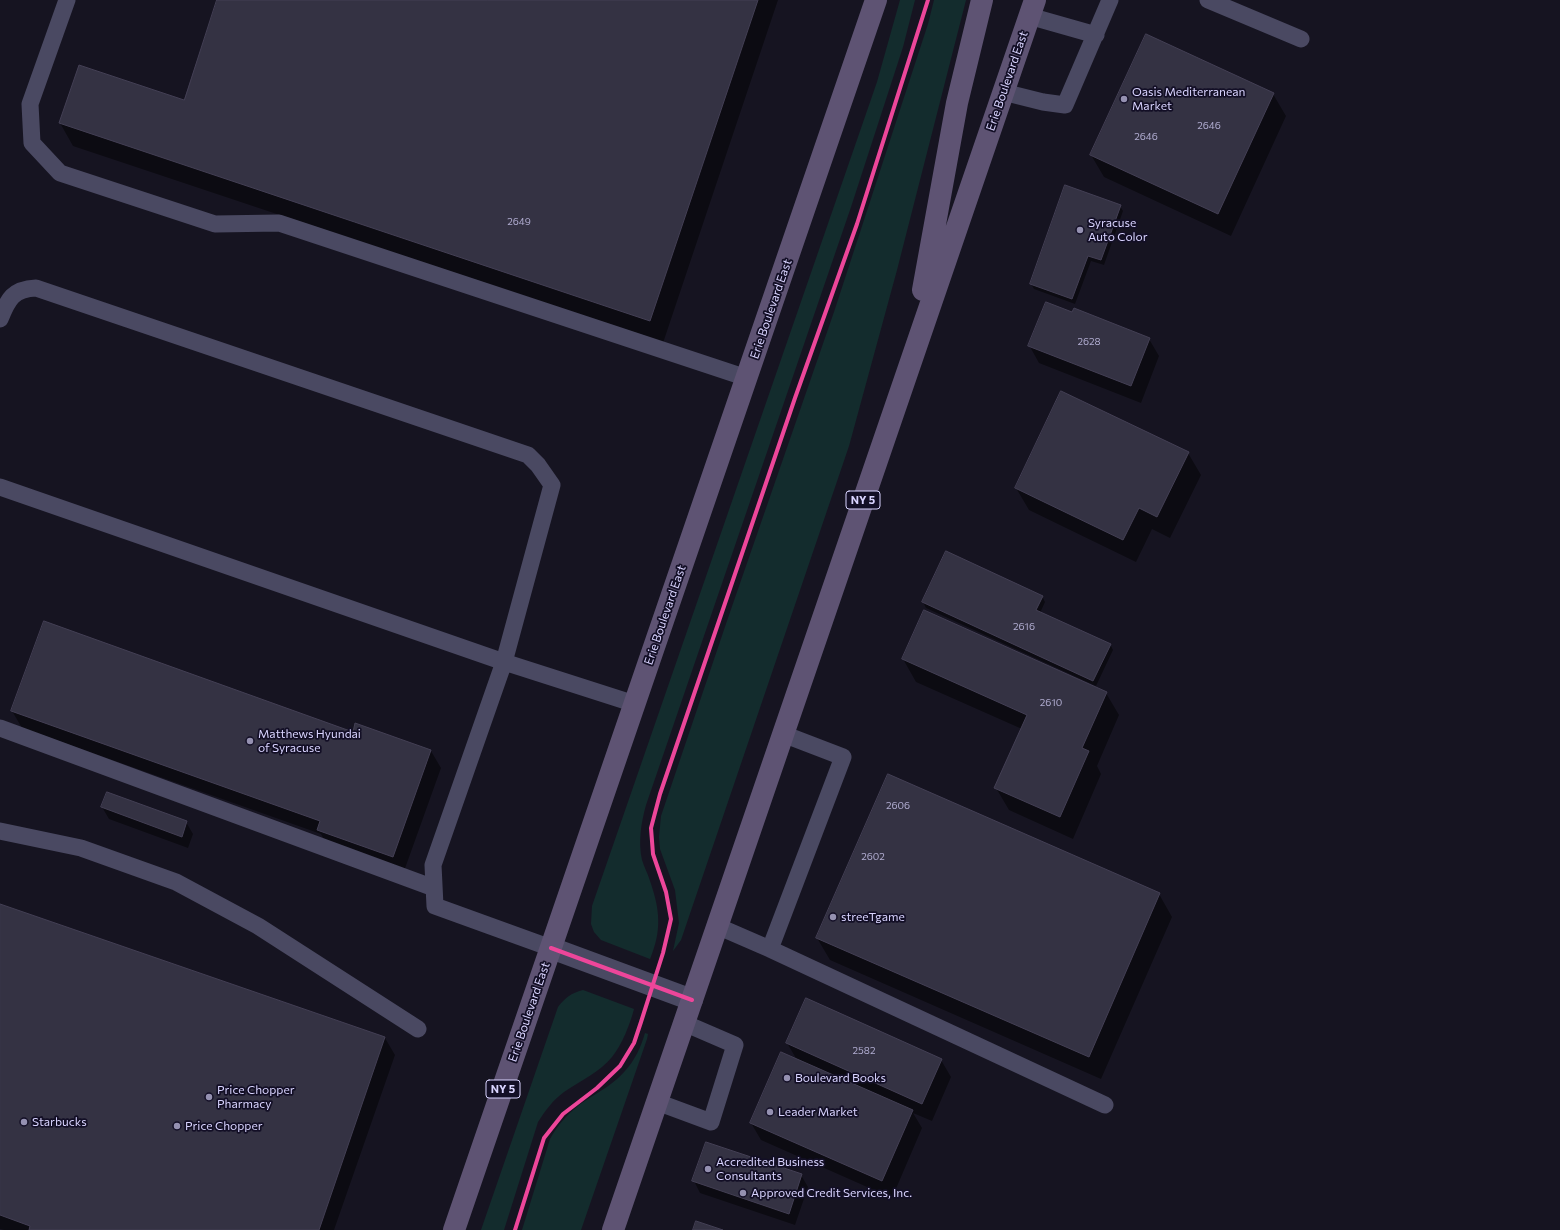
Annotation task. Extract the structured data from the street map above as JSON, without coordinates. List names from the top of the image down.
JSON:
{
  "streets": {
    "main road": ["Erie Boulevard East", "NY 5"]
  },
  "places": [
    "Oasis Mediterranean Market",
    "Syracuse Auto Color",
    "Matthews Hyundai of Syracuse",
    "streeTgame",
    "Boulevard Books",
    "Price Chopper Pharmacy",
    "Leader Market",
    "Starbucks",
    "Price Chopper",
    "Accredited Business Consultants",
    "Approved Credit Services, Inc."
  ],
  "house_numbers": [
    "2646",
    "2646",
    "2649",
    "2628",
    "2616",
    "2610",
    "2606",
    "2602",
    "2582"
  ]
}
